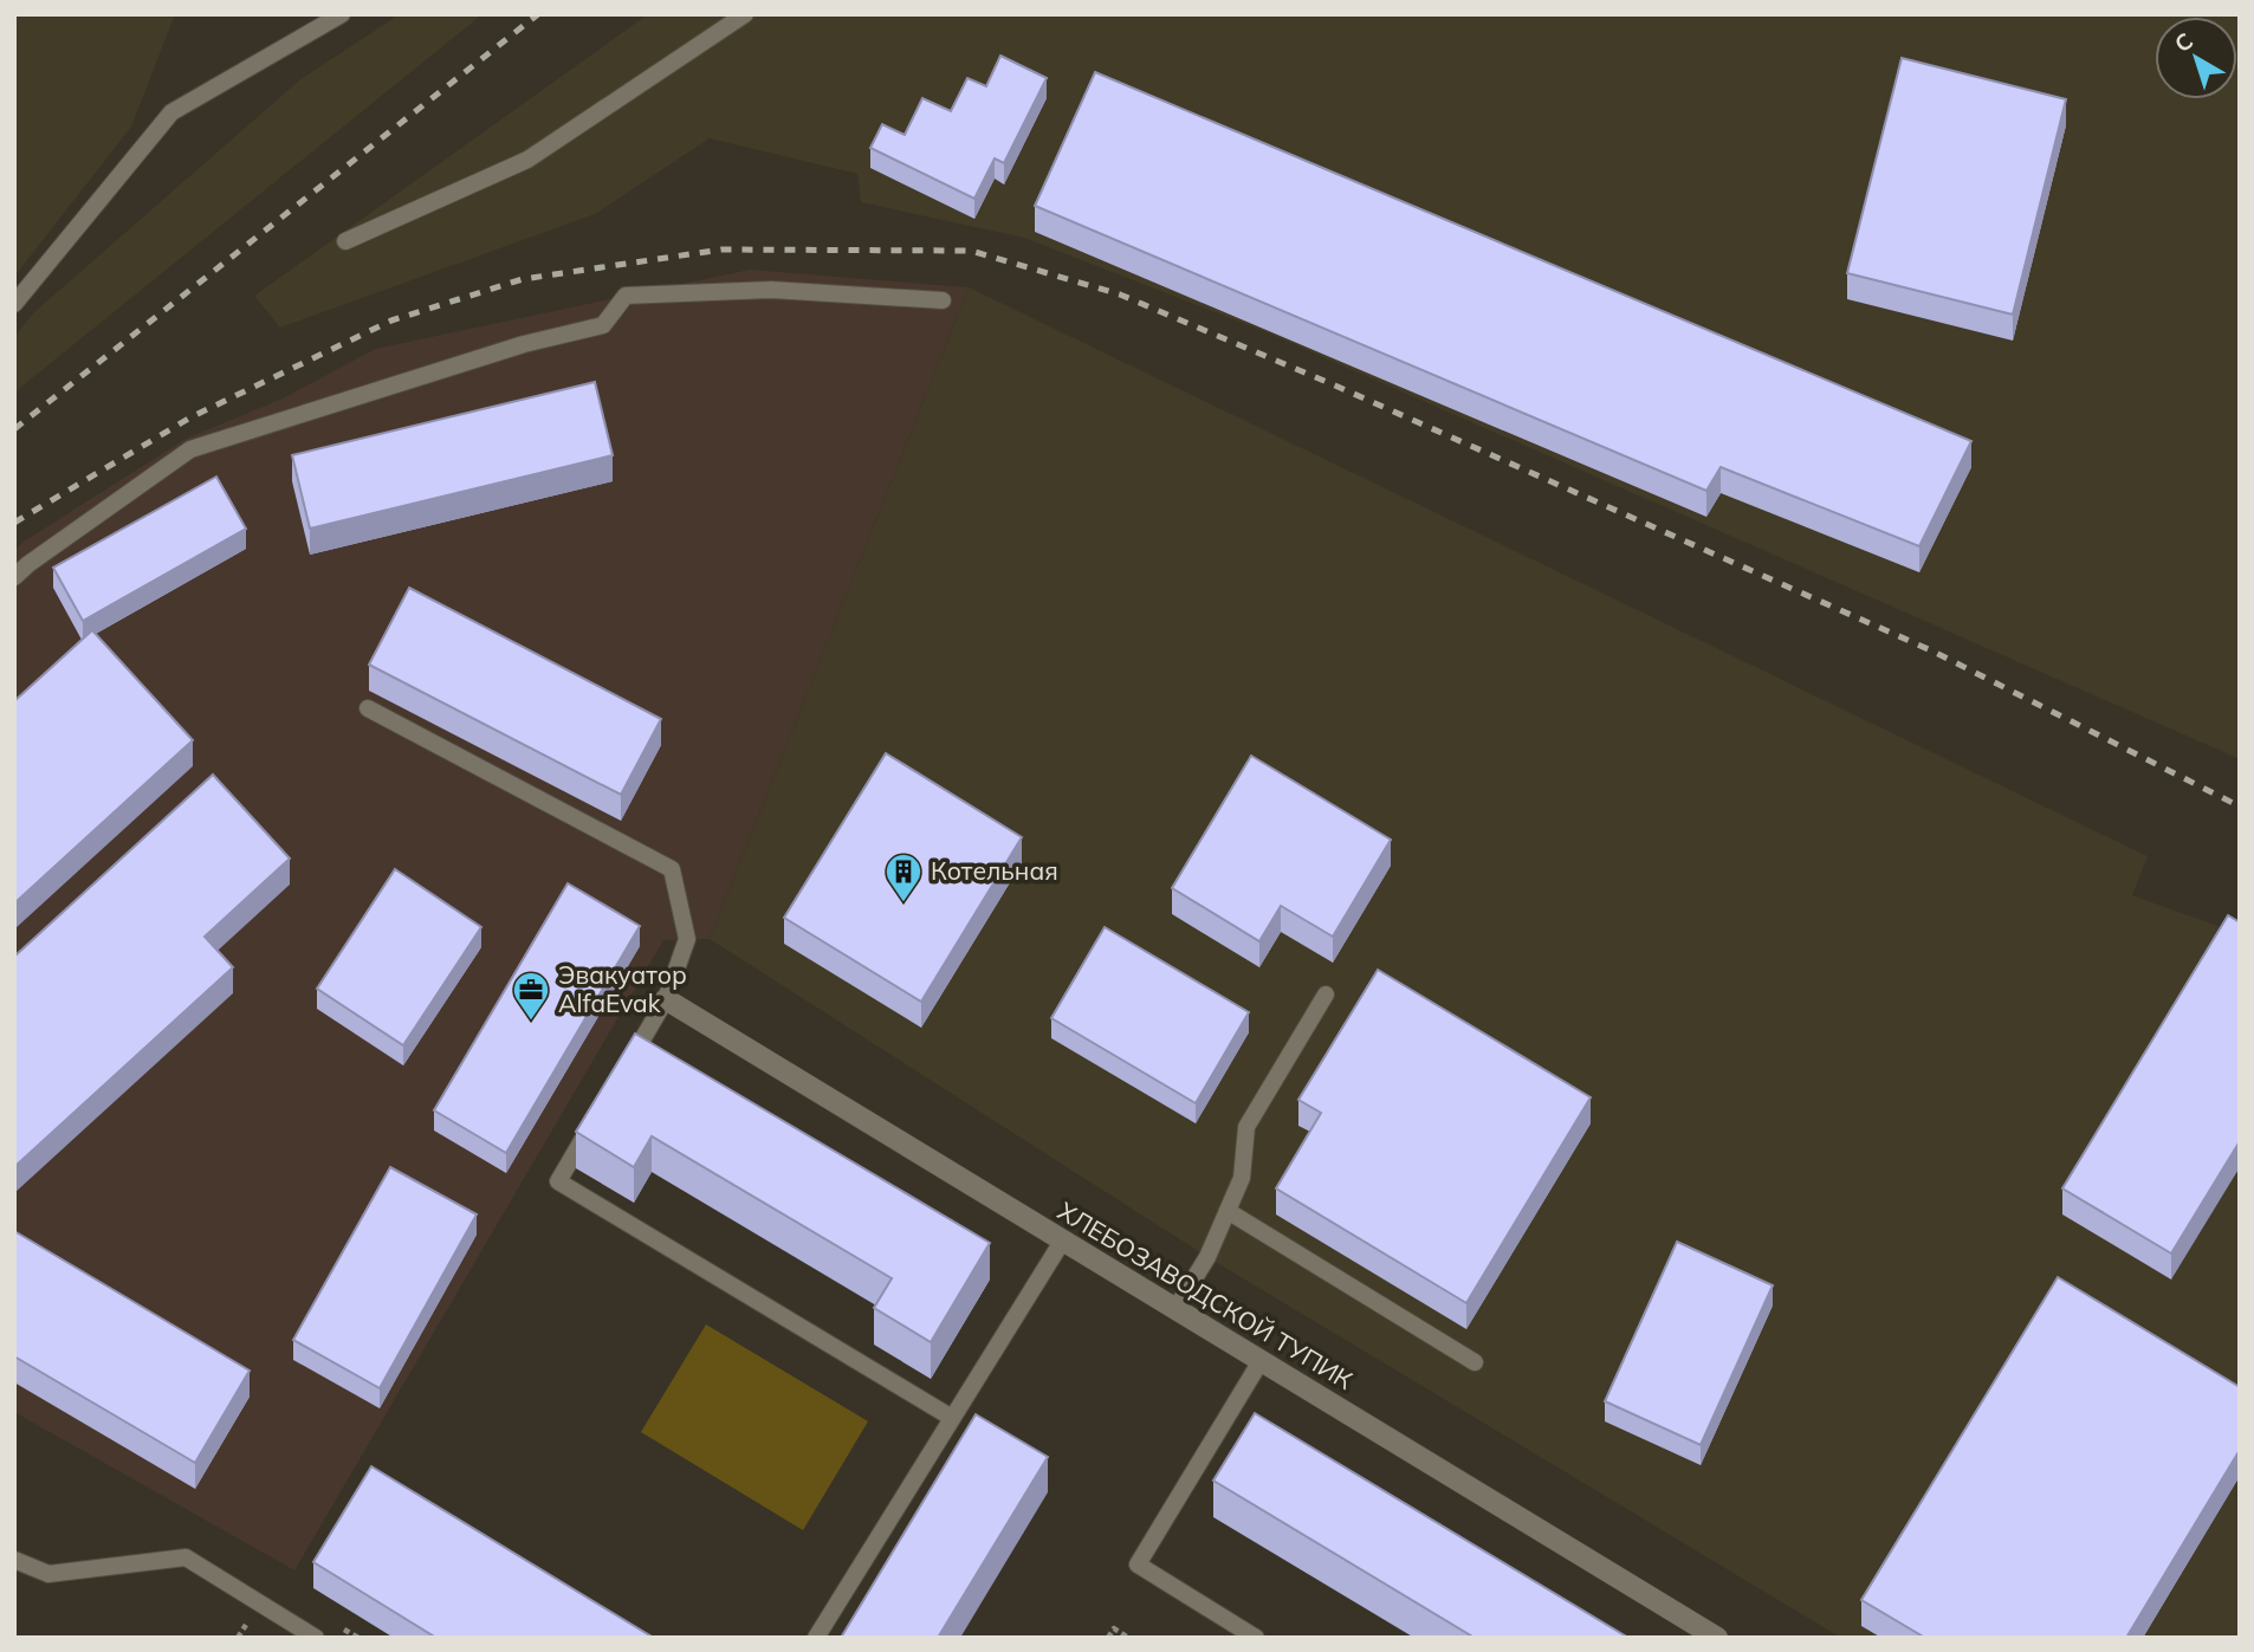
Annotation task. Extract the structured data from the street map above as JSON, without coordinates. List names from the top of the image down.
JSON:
{
  "streets": {
    "street": ["ХЛЕБОЗАВОДСКОЙ ТУПИК"]
  },
  "places": {
    "building": ["Котельная"],
    "office": ["Эвакуатор AlfaEvak"]
  },
  "north": "top left"
}
